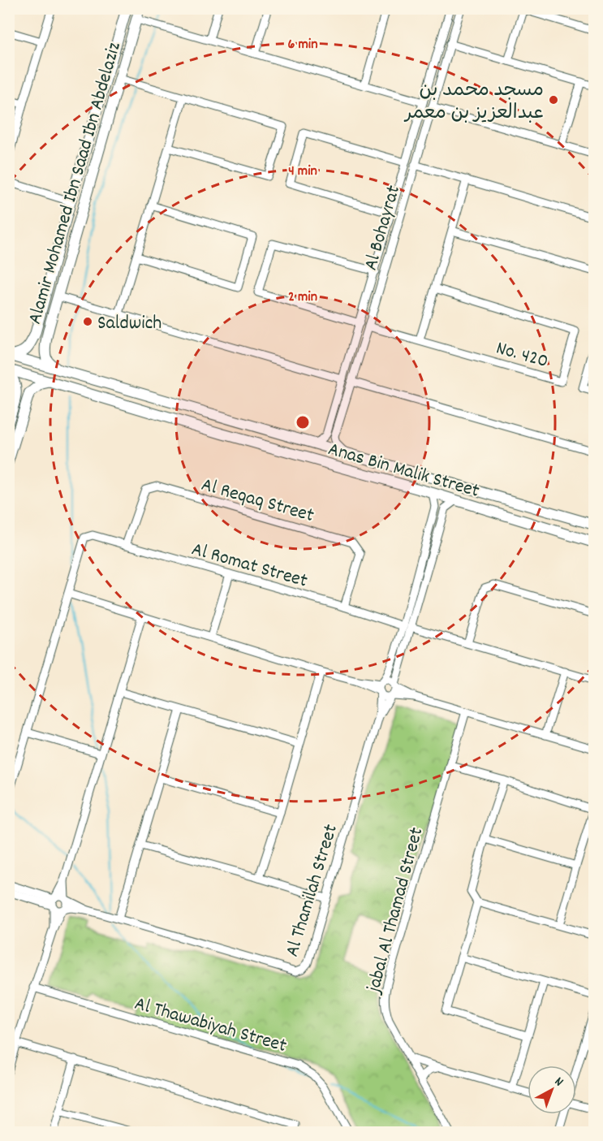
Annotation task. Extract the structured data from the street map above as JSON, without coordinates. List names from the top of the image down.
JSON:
{
  "streets": {
    "main road": ["Alamir Mohamed Ibn Saad Ibn Abdelaziz", "Anas Bin Malik Street"],
    "street": [
      "Al Bohayrat",
      "No. 420",
      "Al Reqaq Street",
      "Al Romat Street",
      "Al Thamilah Street",
      "jabal Al Thamad Street",
      "Al Thawabiyah Street"
    ]
  },
  "crossings": [
    ["Al Bohayrat", "No. 420"],
    ["Al Bohayrat", "Anas Bin Malik Street"],
    ["Al Reqaq Street", "Al Romat Street"]
  ],
  "places": ["مسجد محمد بن عبدالعزيز بن معمر", "Saldwich"],
  "north": "top right",
  "rings": ["6 min", "4 min", "2 min"]
}
